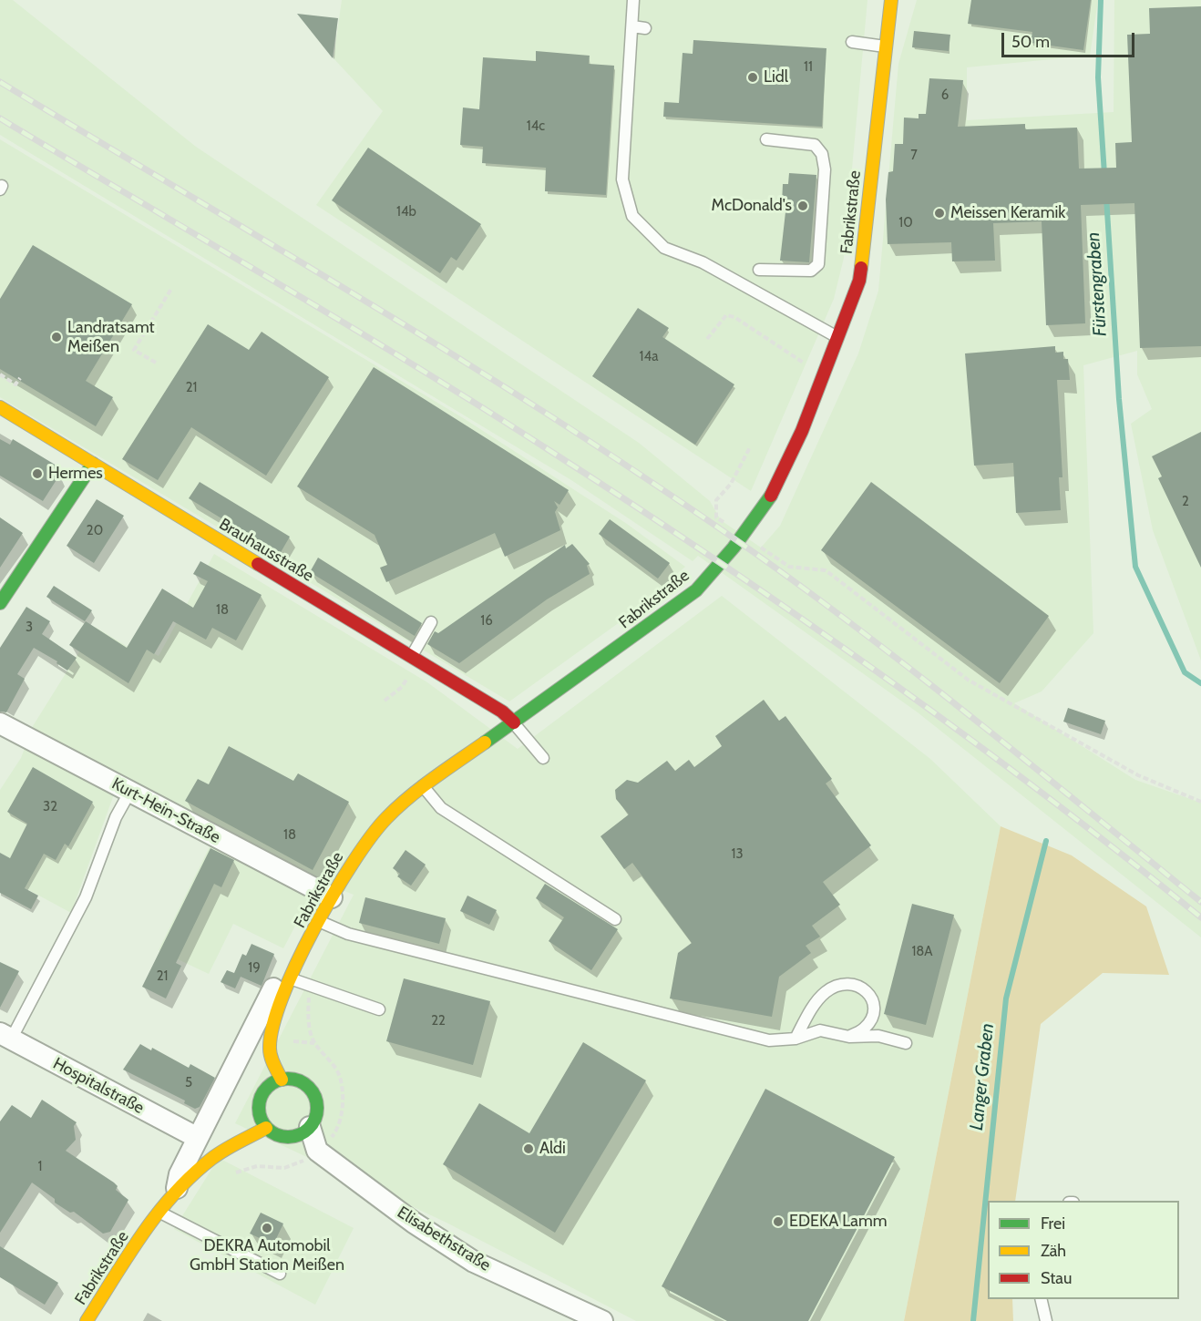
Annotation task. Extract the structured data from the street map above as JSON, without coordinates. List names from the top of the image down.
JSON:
{
  "streets": {
    "street": [
      "Fabrikstraße",
      "Brauhausstraße",
      "Kurt-Hein-Straße",
      "Hospitalstraße",
      "Elisabethstraße"
    ]
  },
  "crossings": [
    ["Fabrikstraße", "Brauhausstraße"],
    ["Fabrikstraße", "Kurt-Hein-Straße"],
    ["Fabrikstraße", "Elisabethstraße"]
  ],
  "water": ["Fürstengraben", "Langer Graben"],
  "places": [
    "Lidl",
    "McDonald's",
    "Meissen Keramik",
    "Landratsamt Meißen",
    "Hermes",
    "Aldi",
    "EDEKA Lamm",
    "DEKRA Automobil GmbH Station Meißen"
  ],
  "house_numbers": [
    "11",
    "6",
    "14c",
    "7",
    "14b",
    "10",
    "14a",
    "21",
    "2",
    "20",
    "18",
    "16",
    "3",
    "32",
    "18",
    "13",
    "18A",
    "19",
    "21",
    "22",
    "5",
    "1"
  ],
  "legend": ["Frei", "Zäh", "Stau"],
  "scale_bar": "50 m"
}
